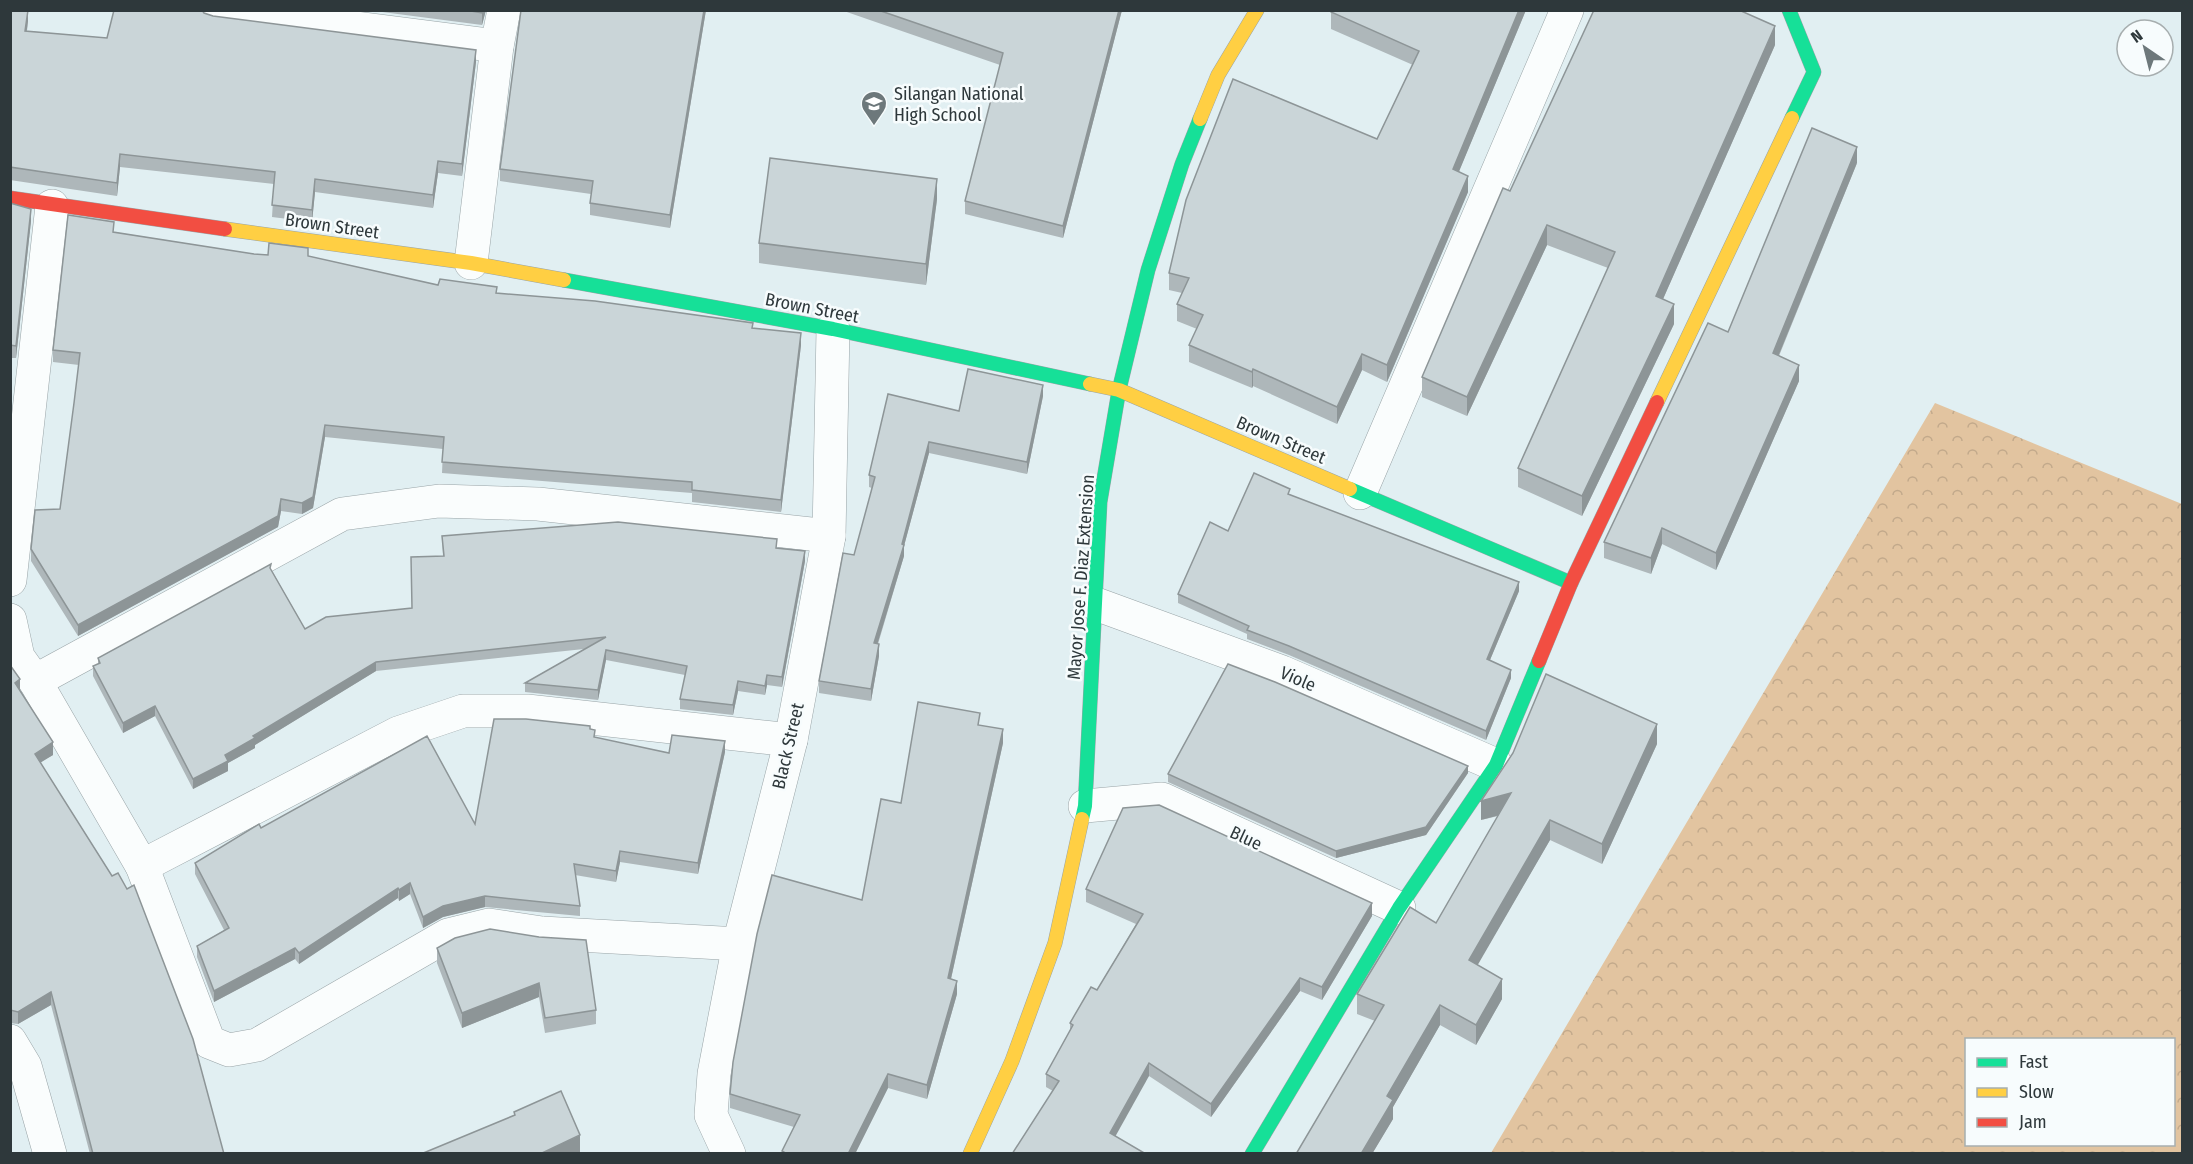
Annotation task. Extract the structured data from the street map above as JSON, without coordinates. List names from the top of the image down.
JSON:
{
  "streets": {
    "street": [
      "Brown Street",
      "Mayor Jose F. Diaz Extension",
      "Viole",
      "Black Street",
      "Blue"
    ]
  },
  "crossings": [
    ["Brown Street", "Mayor Jose F. Diaz Extension"],
    ["Brown Street", "Black Street"],
    ["Mayor Jose F. Diaz Extension", "Viole"],
    ["Mayor Jose F. Diaz Extension", "Blue"]
  ],
  "places": {
    "school or university": ["Silangan National High School"]
  },
  "legend": ["Fast", "Slow", "Jam"],
  "north": "top left"
}
